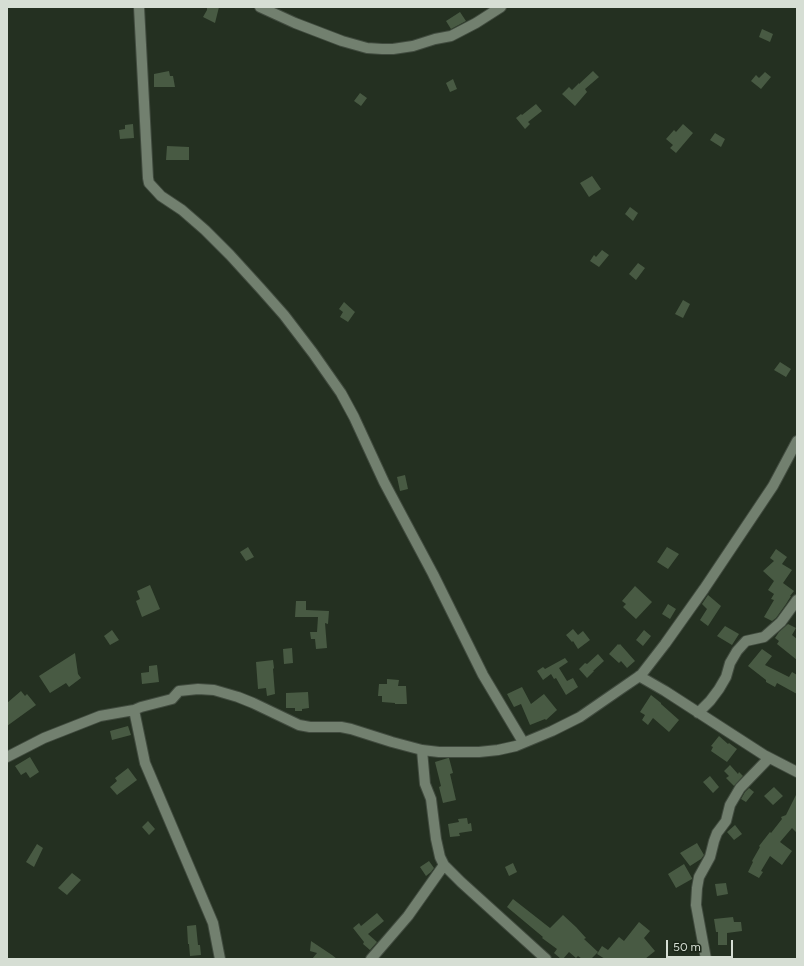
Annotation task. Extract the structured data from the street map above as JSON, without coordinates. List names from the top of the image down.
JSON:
{
  "scale_bar": "50 m"
}
